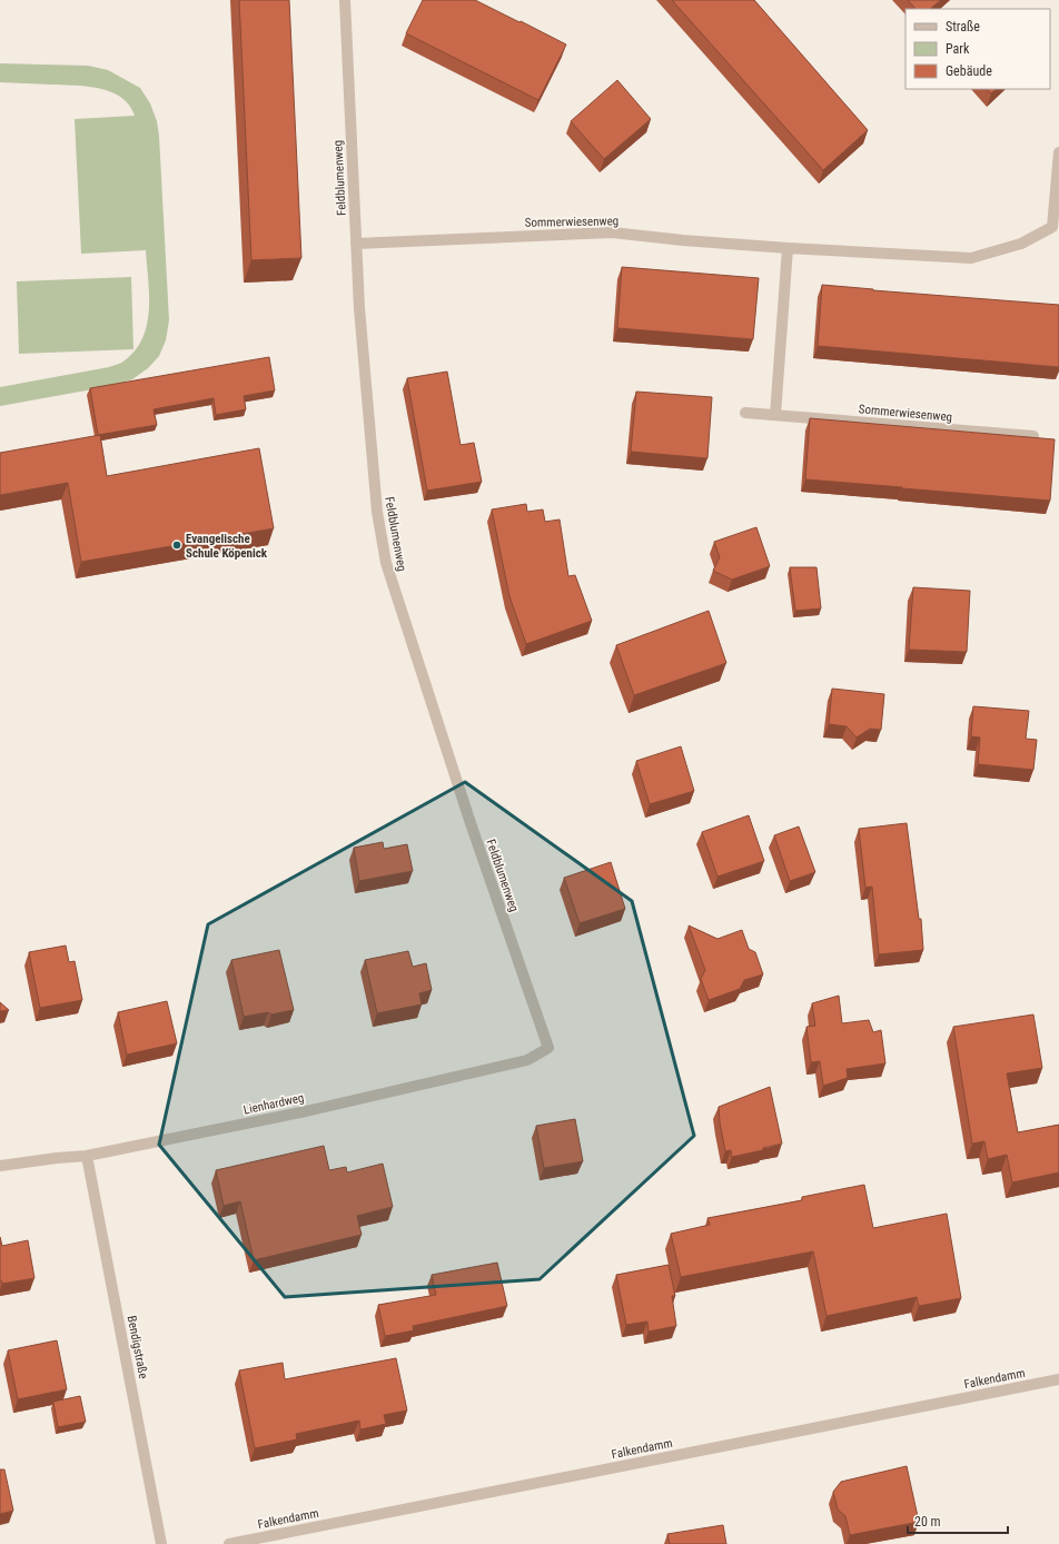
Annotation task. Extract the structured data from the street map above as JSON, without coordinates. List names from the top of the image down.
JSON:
{
  "streets": {
    "street": [
      "Feldblumenweg",
      "Sommerwiesenweg",
      "Lienhardweg",
      "Bendigstraße",
      "Falkendamm"
    ]
  },
  "crossings": [
    ["Feldblumenweg", "Sommerwiesenweg"],
    ["Feldblumenweg", "Lienhardweg"],
    ["Lienhardweg", "Bendigstraße"]
  ],
  "places": ["Evangelische Schule Köpenick"],
  "legend": ["Straße", "Park", "Gebäude"],
  "scale_bar": "20 m"
}
